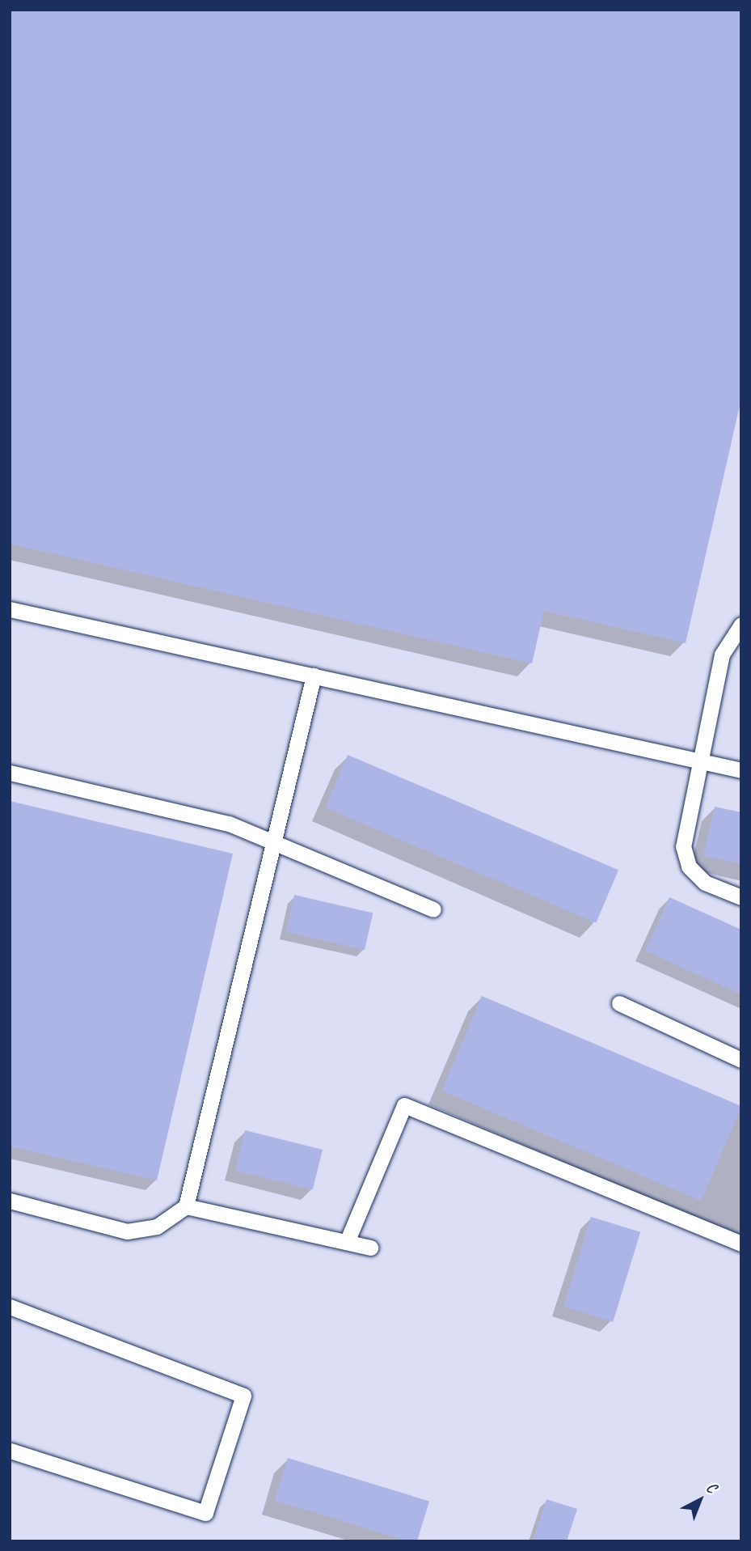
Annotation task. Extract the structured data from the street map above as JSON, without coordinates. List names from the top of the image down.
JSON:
{
  "north": "top right"
}
